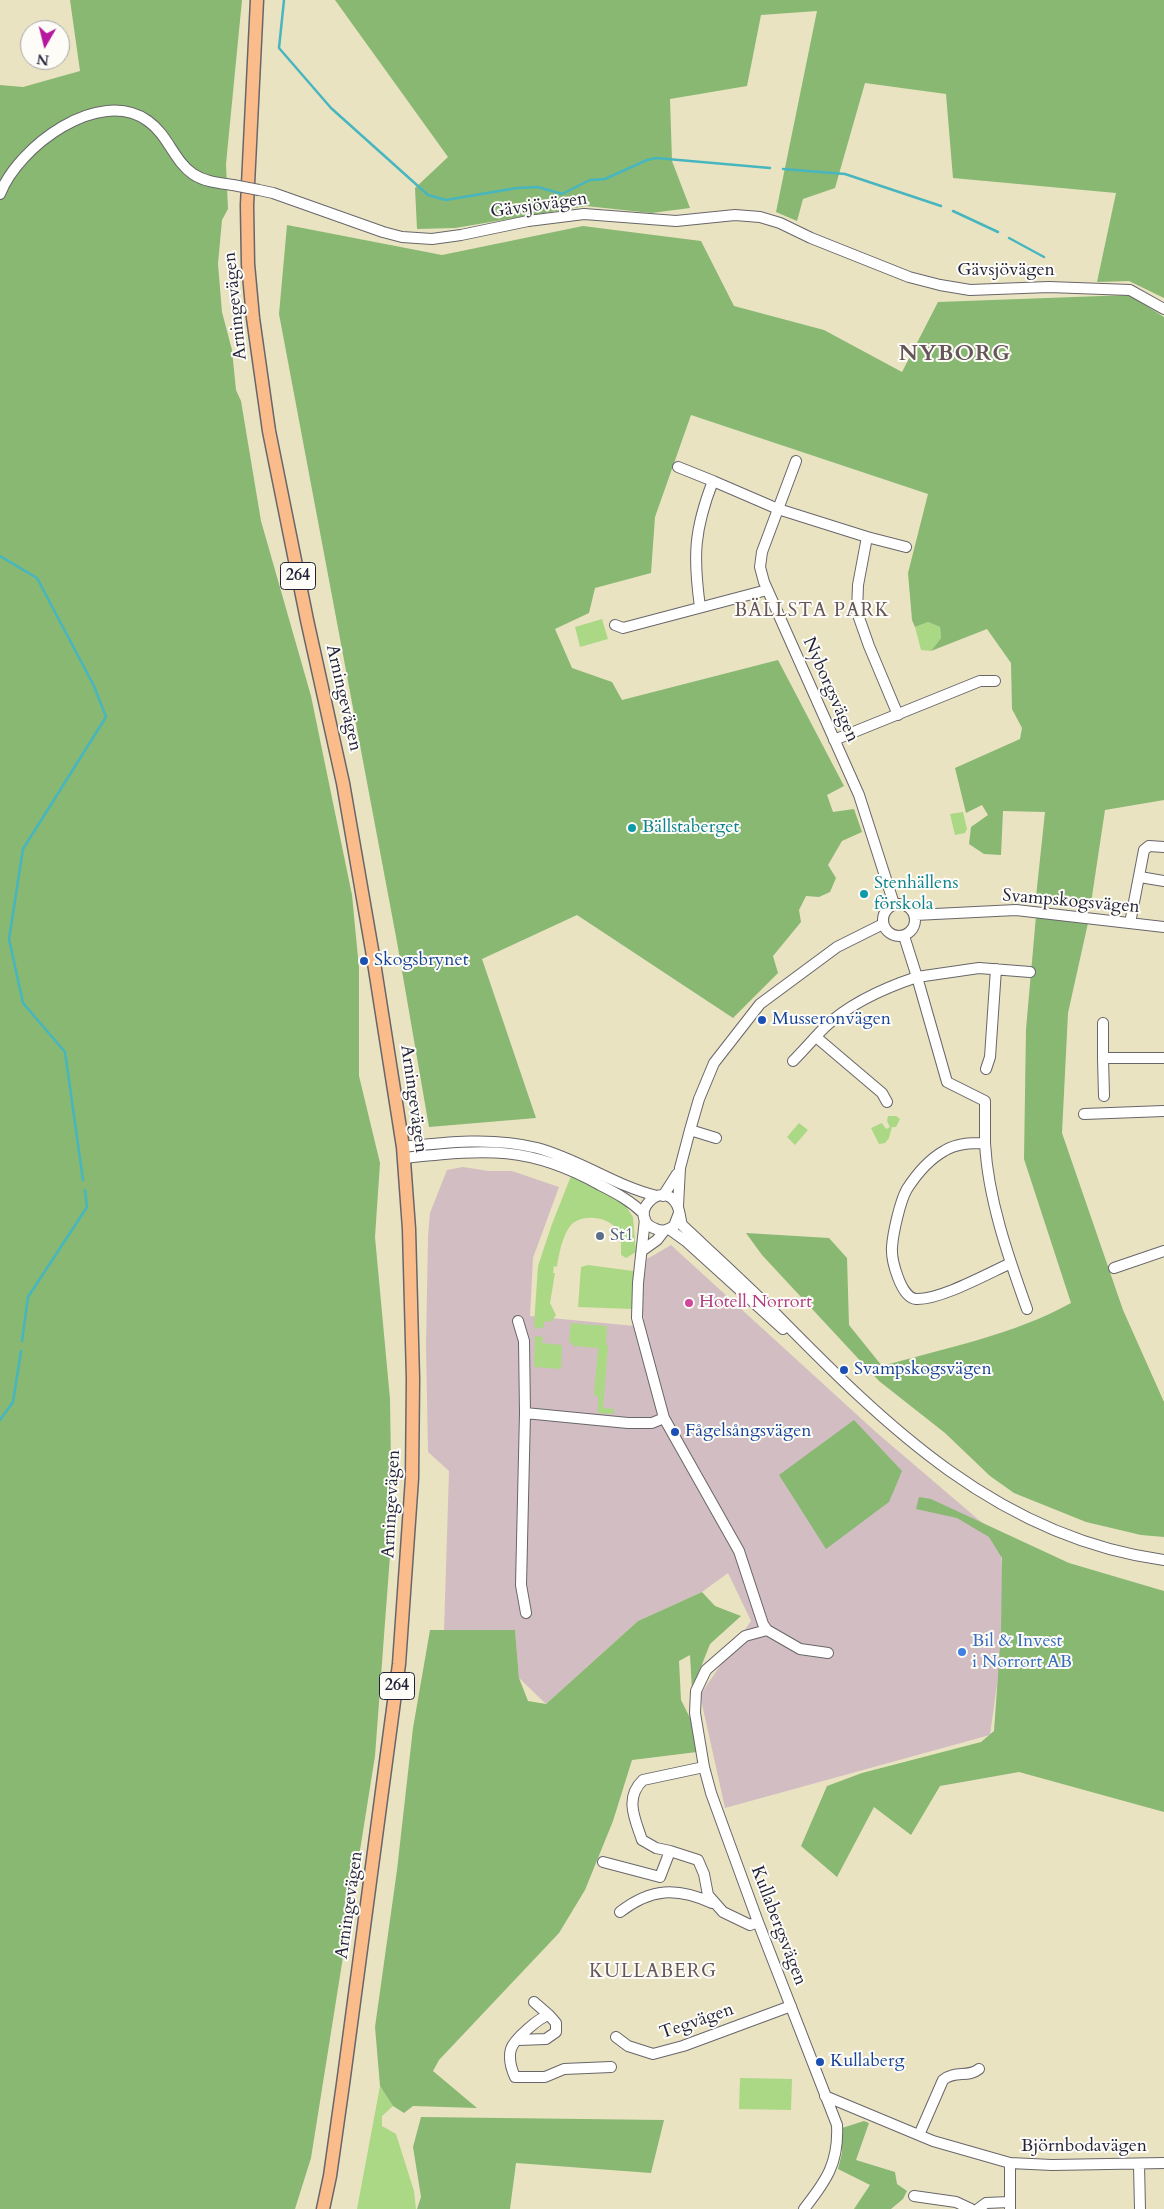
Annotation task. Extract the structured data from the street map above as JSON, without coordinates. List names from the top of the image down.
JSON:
{
  "streets": {
    "main road": ["Arningevägen", "264"],
    "street": [
      "Gävsjövägen",
      "Nyborgsvägen",
      "Svampskogsvägen",
      "Kullabergsvägen",
      "Tegvägen",
      "Björnbodavägen"
    ]
  },
  "crossings": [
    ["Nyborgsvägen", "Svampskogsvägen"],
    ["Kullabergsvägen", "Tegvägen"],
    ["Kullabergsvägen", "Björnbodavägen"]
  ],
  "districts": ["NYBORG", "BÄLLSTA PARK", "KULLABERG"],
  "places": [
    "Bällstaberget",
    "Stenhällens förskola",
    "Skogsbrynet",
    "Musseronvägen",
    "St1",
    "Hotell Norrort",
    "Svampskogsvägen",
    "Fågelsångsvägen",
    "Bil & Invest i Norrort AB",
    "Kullaberg"
  ],
  "north": "bottom"
}
